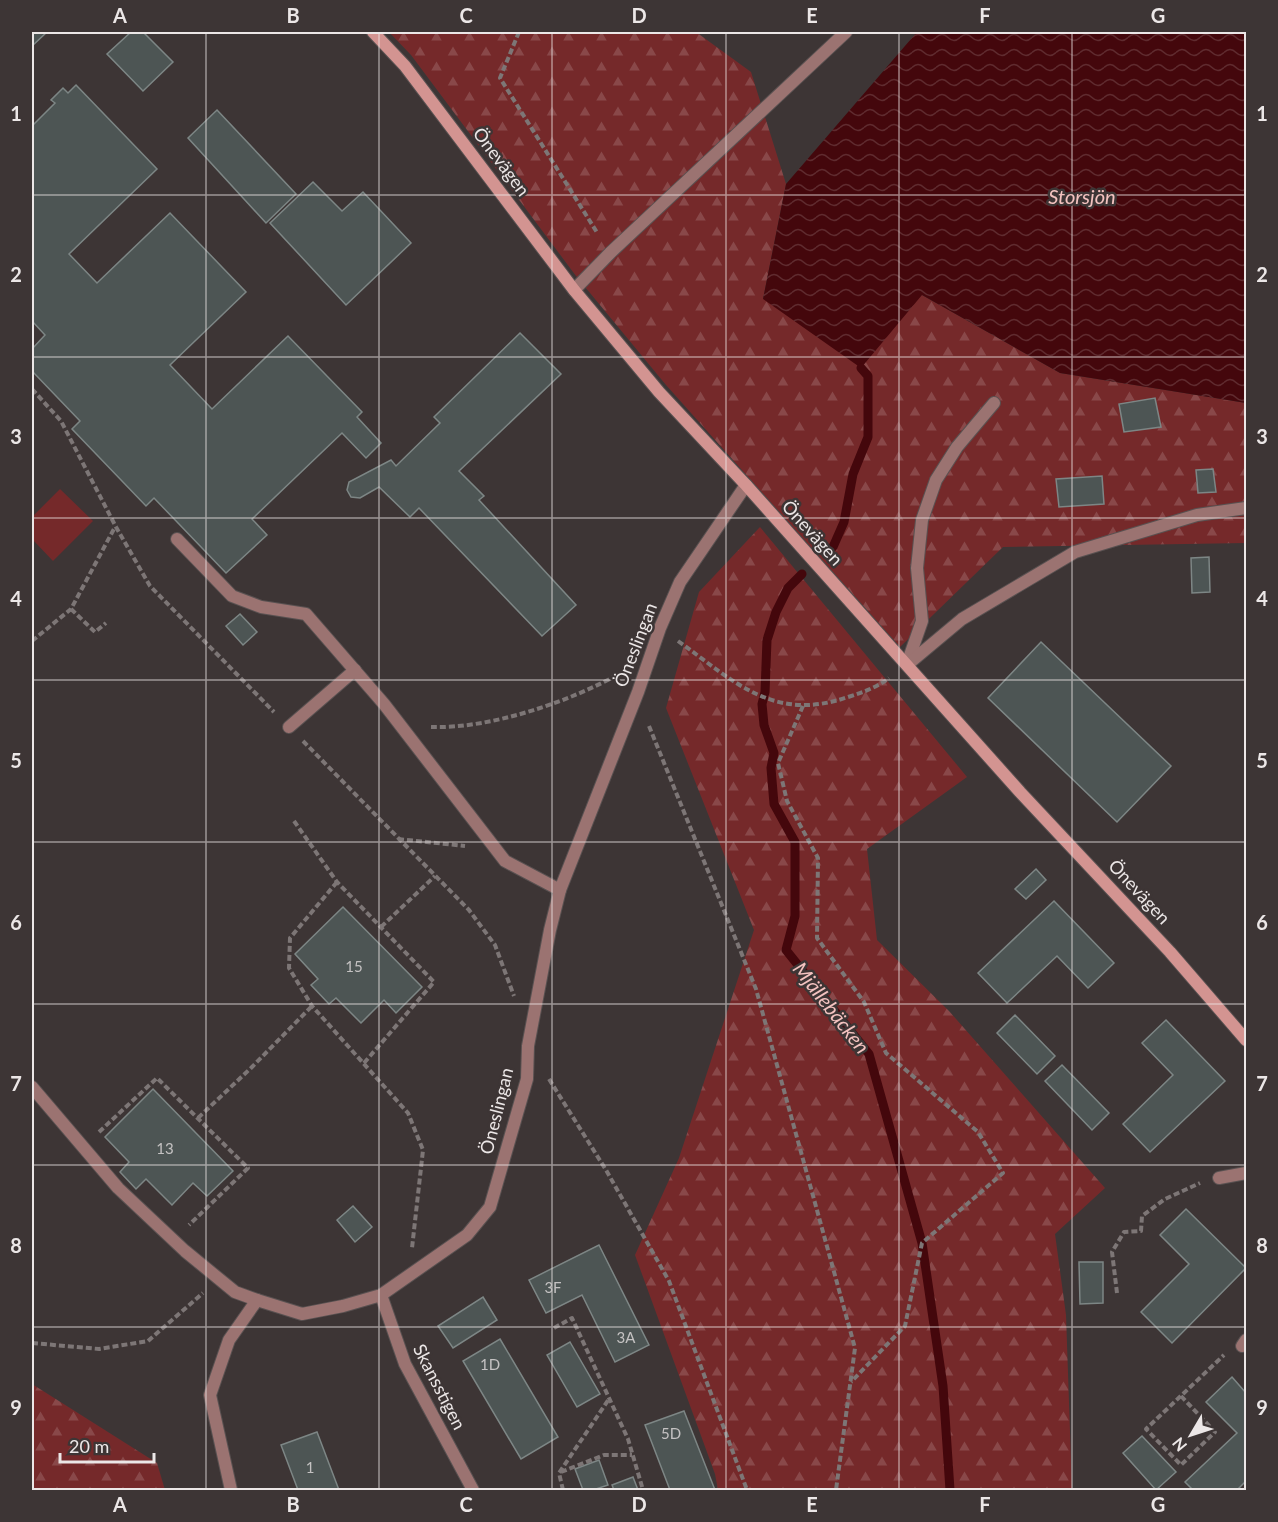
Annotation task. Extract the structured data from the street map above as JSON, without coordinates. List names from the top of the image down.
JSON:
{
  "streets": {
    "street": ["Önevägen", "Öneslingan", "Skansstigen"]
  },
  "crossings": [
    ["Önevägen", "Öneslingan"],
    ["Öneslingan", "Skansstigen"]
  ],
  "water": ["Storsjön", "Mjällebäcken"],
  "house_numbers": [
    "15",
    "13",
    "3F",
    "3A",
    "1D",
    "5D",
    "1"
  ],
  "scale_bar": "20 m",
  "north": "bottom left",
  "grid": {
    "columns": [
      "A",
      "B",
      "C",
      "D",
      "E",
      "F",
      "G"
    ],
    "rows": [
      "1",
      "2",
      "3",
      "4",
      "5",
      "6",
      "7",
      "8",
      "9"
    ]
  }
}
